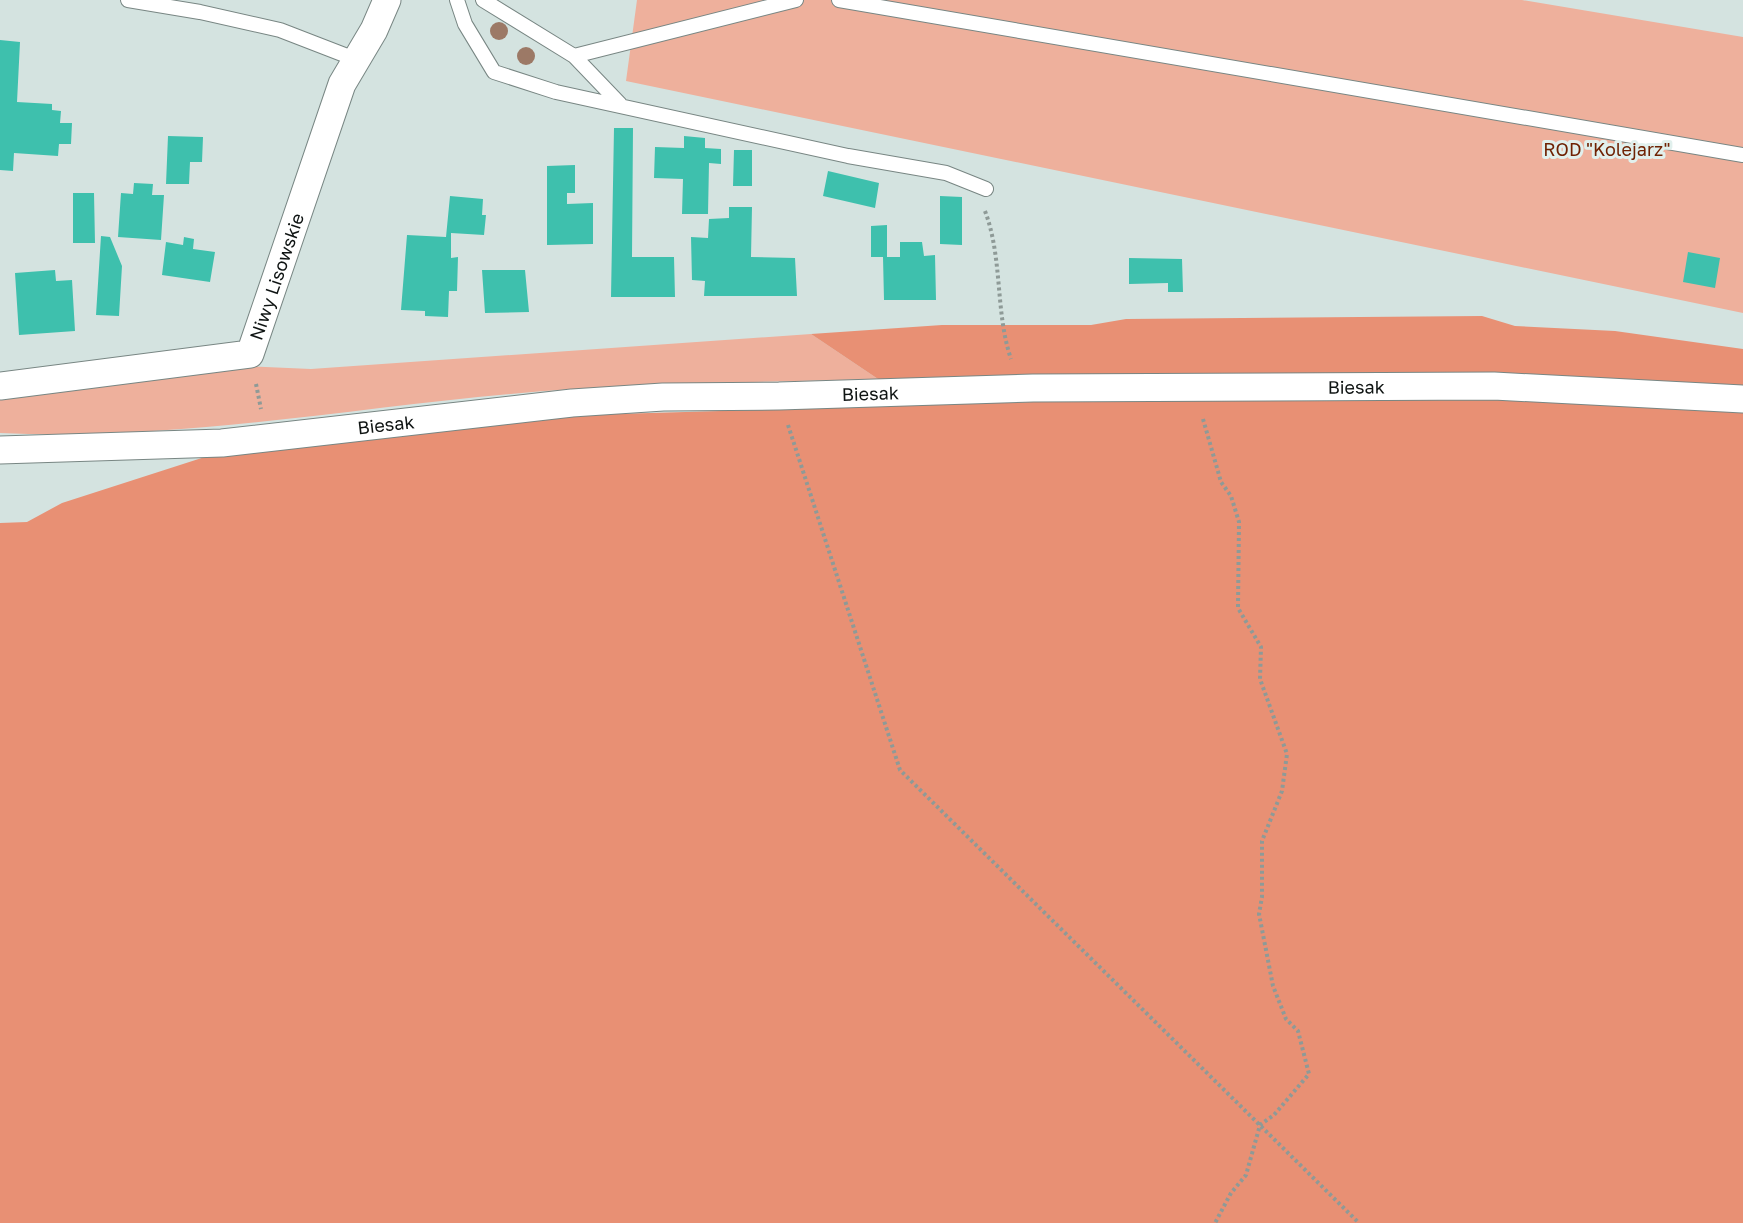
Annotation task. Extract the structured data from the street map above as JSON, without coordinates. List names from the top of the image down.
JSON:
{
  "streets": {
    "street": ["Niwy Lisowskie", "Biesak"]
  },
  "parks": ["ROD \"Kolejarz\""]
}
